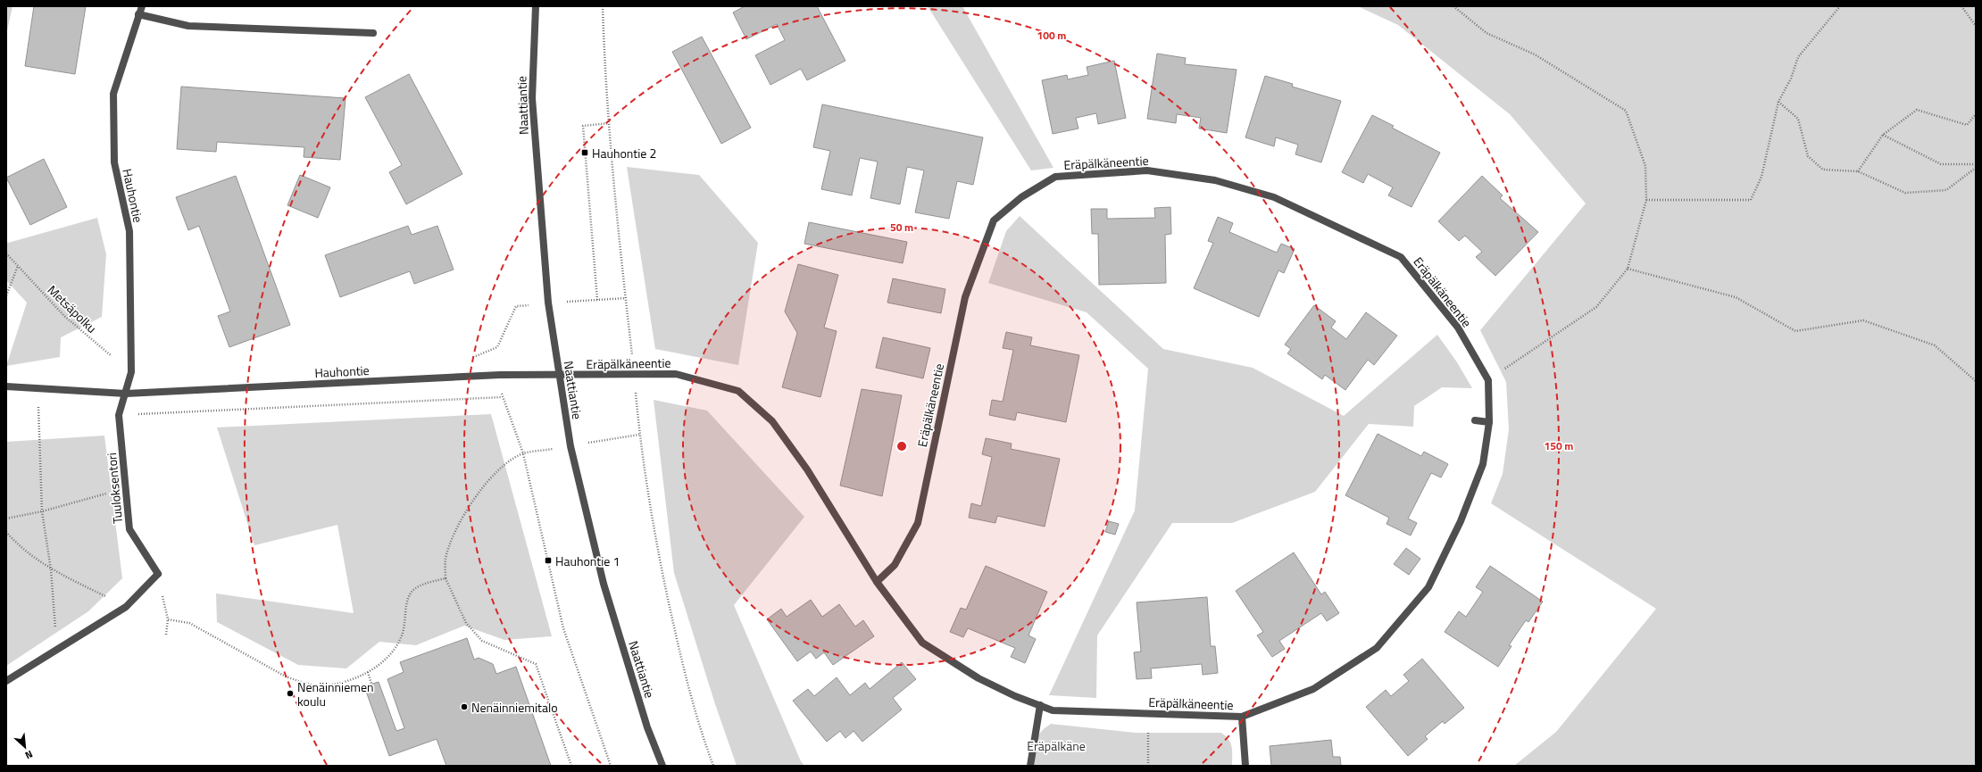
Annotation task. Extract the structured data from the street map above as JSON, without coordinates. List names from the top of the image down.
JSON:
{
  "streets": {
    "street": [
      "Naattiantie",
      "Eräpälkäneentie",
      "Hauhontie",
      "Tuuloksentori"
    ],
    "path": ["Metsäpolku"]
  },
  "crossings": [
    ["Naattiantie", "Eräpälkäneentie"],
    ["Naattiantie", "Hauhontie"],
    ["Eräpälkäneentie", "Hauhontie"],
    ["Hauhontie", "Metsäpolku"],
    ["Hauhontie", "Tuuloksentori"]
  ],
  "parks": ["Eräpälkäne"],
  "places": {
    "transit": ["Hauhontie 2", "Hauhontie 1"],
    "other": ["Nenäinniemen koulu", "Nenäinniemitalo"]
  },
  "north": "bottom right",
  "rings": ["100 m", "50 m", "150 m"]
}
